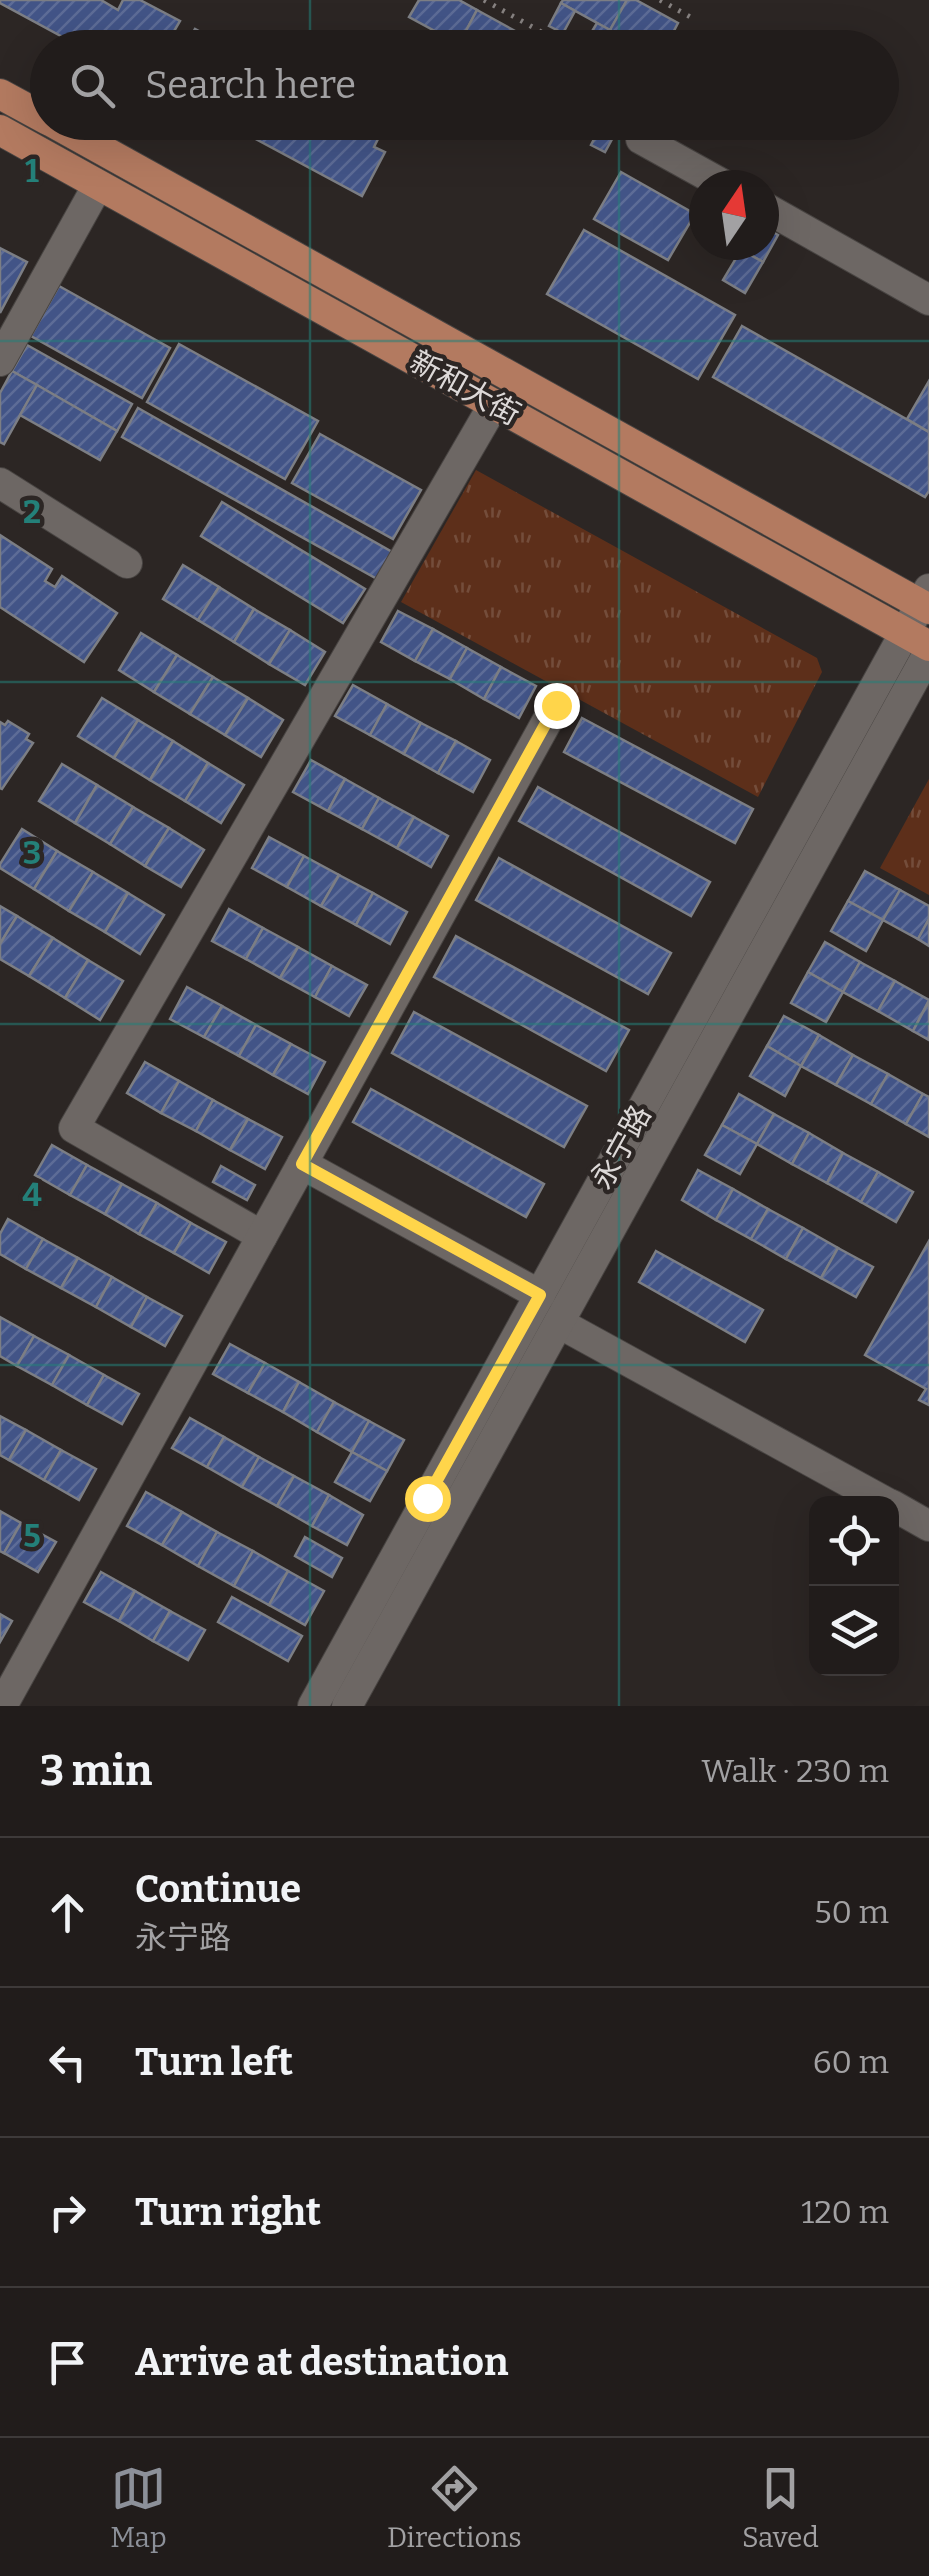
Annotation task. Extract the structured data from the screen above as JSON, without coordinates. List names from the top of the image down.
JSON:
{
  "streets": {
    "main road": ["新和大街"],
    "street": ["永宁路"]
  },
  "crossings": [
    ["新和大街", "永宁路"]
  ],
  "north": "top",
  "page": {
    "search": "Search here",
    "heading": ["3 min", "Walk · 230 m"],
    "list": [
      ["Continue", "永宁路", "50 m"],
      ["Turn left", "60 m"],
      ["Turn right", "120 m"],
      "Arrive at destination"
    ],
    "nav": ["Map", "Directions", "Saved"]
  },
  "grid": {
    "rows": [
      "1",
      "2",
      "3",
      "4",
      "5"
    ]
  }
}
